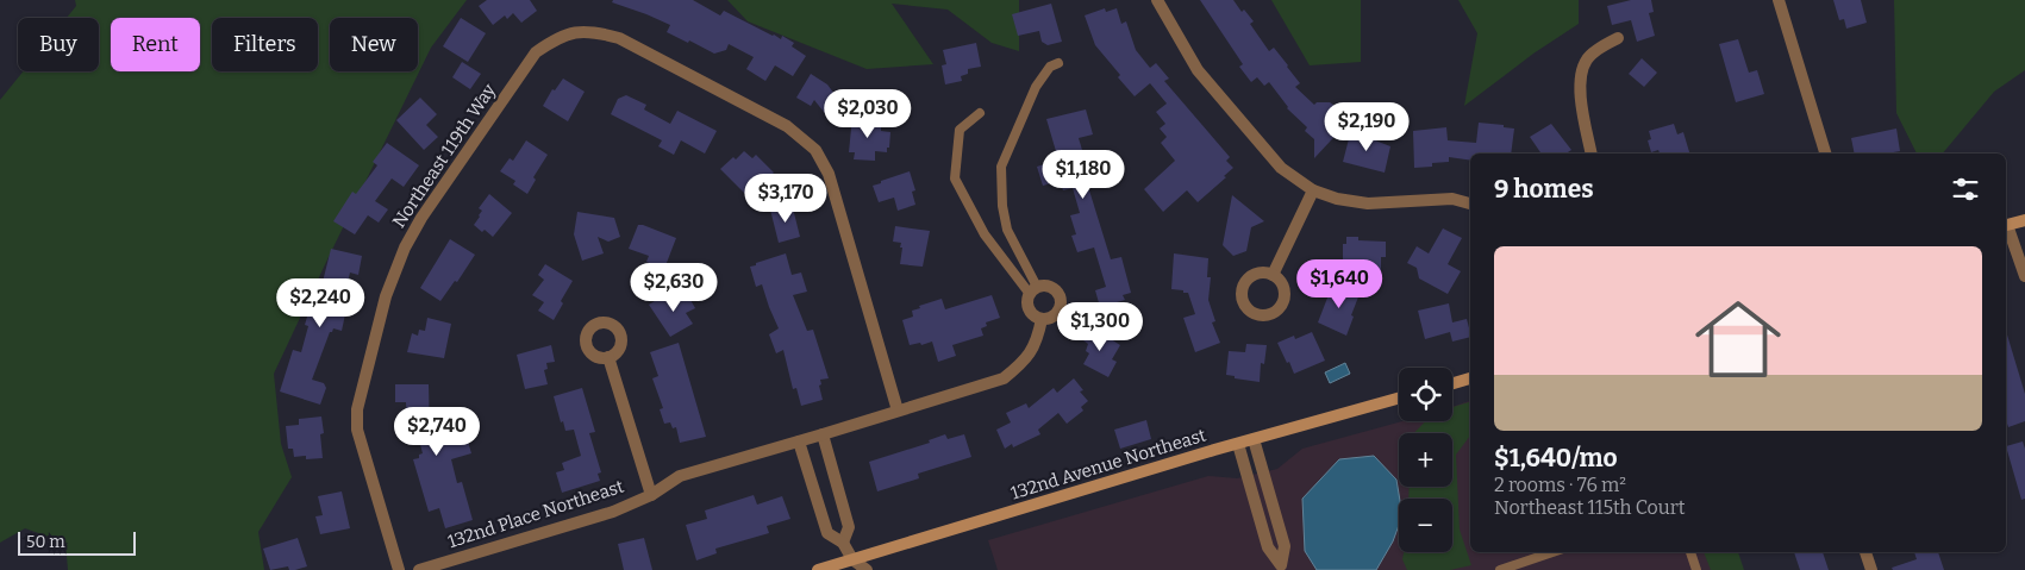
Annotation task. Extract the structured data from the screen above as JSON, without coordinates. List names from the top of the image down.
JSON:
{
  "streets": {
    "street": ["Northeast 119th Way", "132nd Avenue Northeast", "132nd Place Northeast"]
  },
  "crossings": [
    ["Northeast 119th Way", "132nd Place Northeast"]
  ],
  "scale_bar": "50 m",
  "page": {
    "chip": [
      "Buy",
      "Rent",
      "Filters",
      "New"
    ],
    "price": [
      "$2,030",
      "$2,190",
      "$1,180",
      "$3,170",
      "$1,640",
      "$2,630",
      "$2,240",
      "$1,300",
      "$2,740"
    ],
    "heading": "9 homes",
    "list": [
      {
        "name": "$1,640/mo",
        "note": "2 rooms · 76 m² · Northeast 115th Court"
      }
    ],
    "map_buttons": ["+", "−"],
    "scale": "50 m"
  }
}
